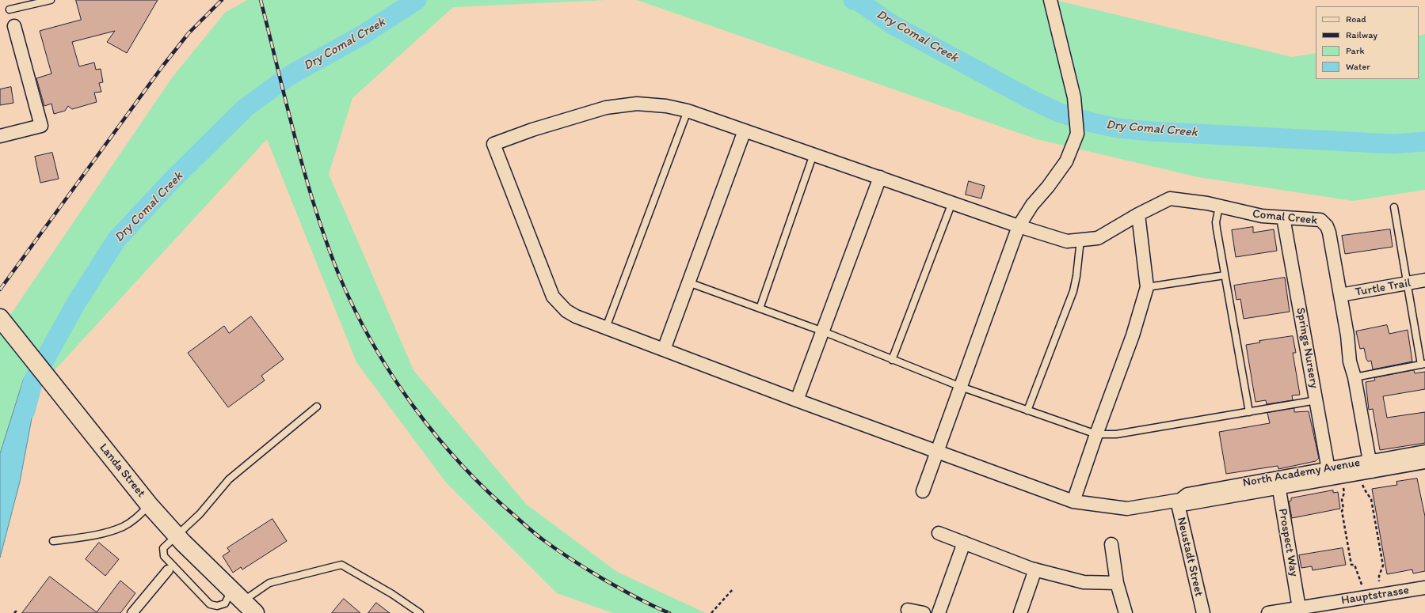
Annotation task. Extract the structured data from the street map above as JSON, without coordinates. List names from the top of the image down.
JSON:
{
  "streets": {
    "main road": ["Landa Street"],
    "street": [
      "Comal Creek",
      "Turtle Trail",
      "Springs Nursery",
      "North Academy Avenue",
      "Prospect Way",
      "Neustadt Street",
      "Hauptstrasse"
    ]
  },
  "crossings": [
    ["Comal Creek", "Turtle Trail"],
    ["Comal Creek", "Springs Nursery"],
    ["Comal Creek", "North Academy Avenue"],
    ["Springs Nursery", "North Academy Avenue"],
    ["North Academy Avenue", "Prospect Way"],
    ["North Academy Avenue", "Neustadt Street"],
    ["Prospect Way", "Hauptstrasse"]
  ],
  "water": ["Dry Comal Creek"],
  "legend": [
    "Road",
    "Railway",
    "Park",
    "Water"
  ]
}
